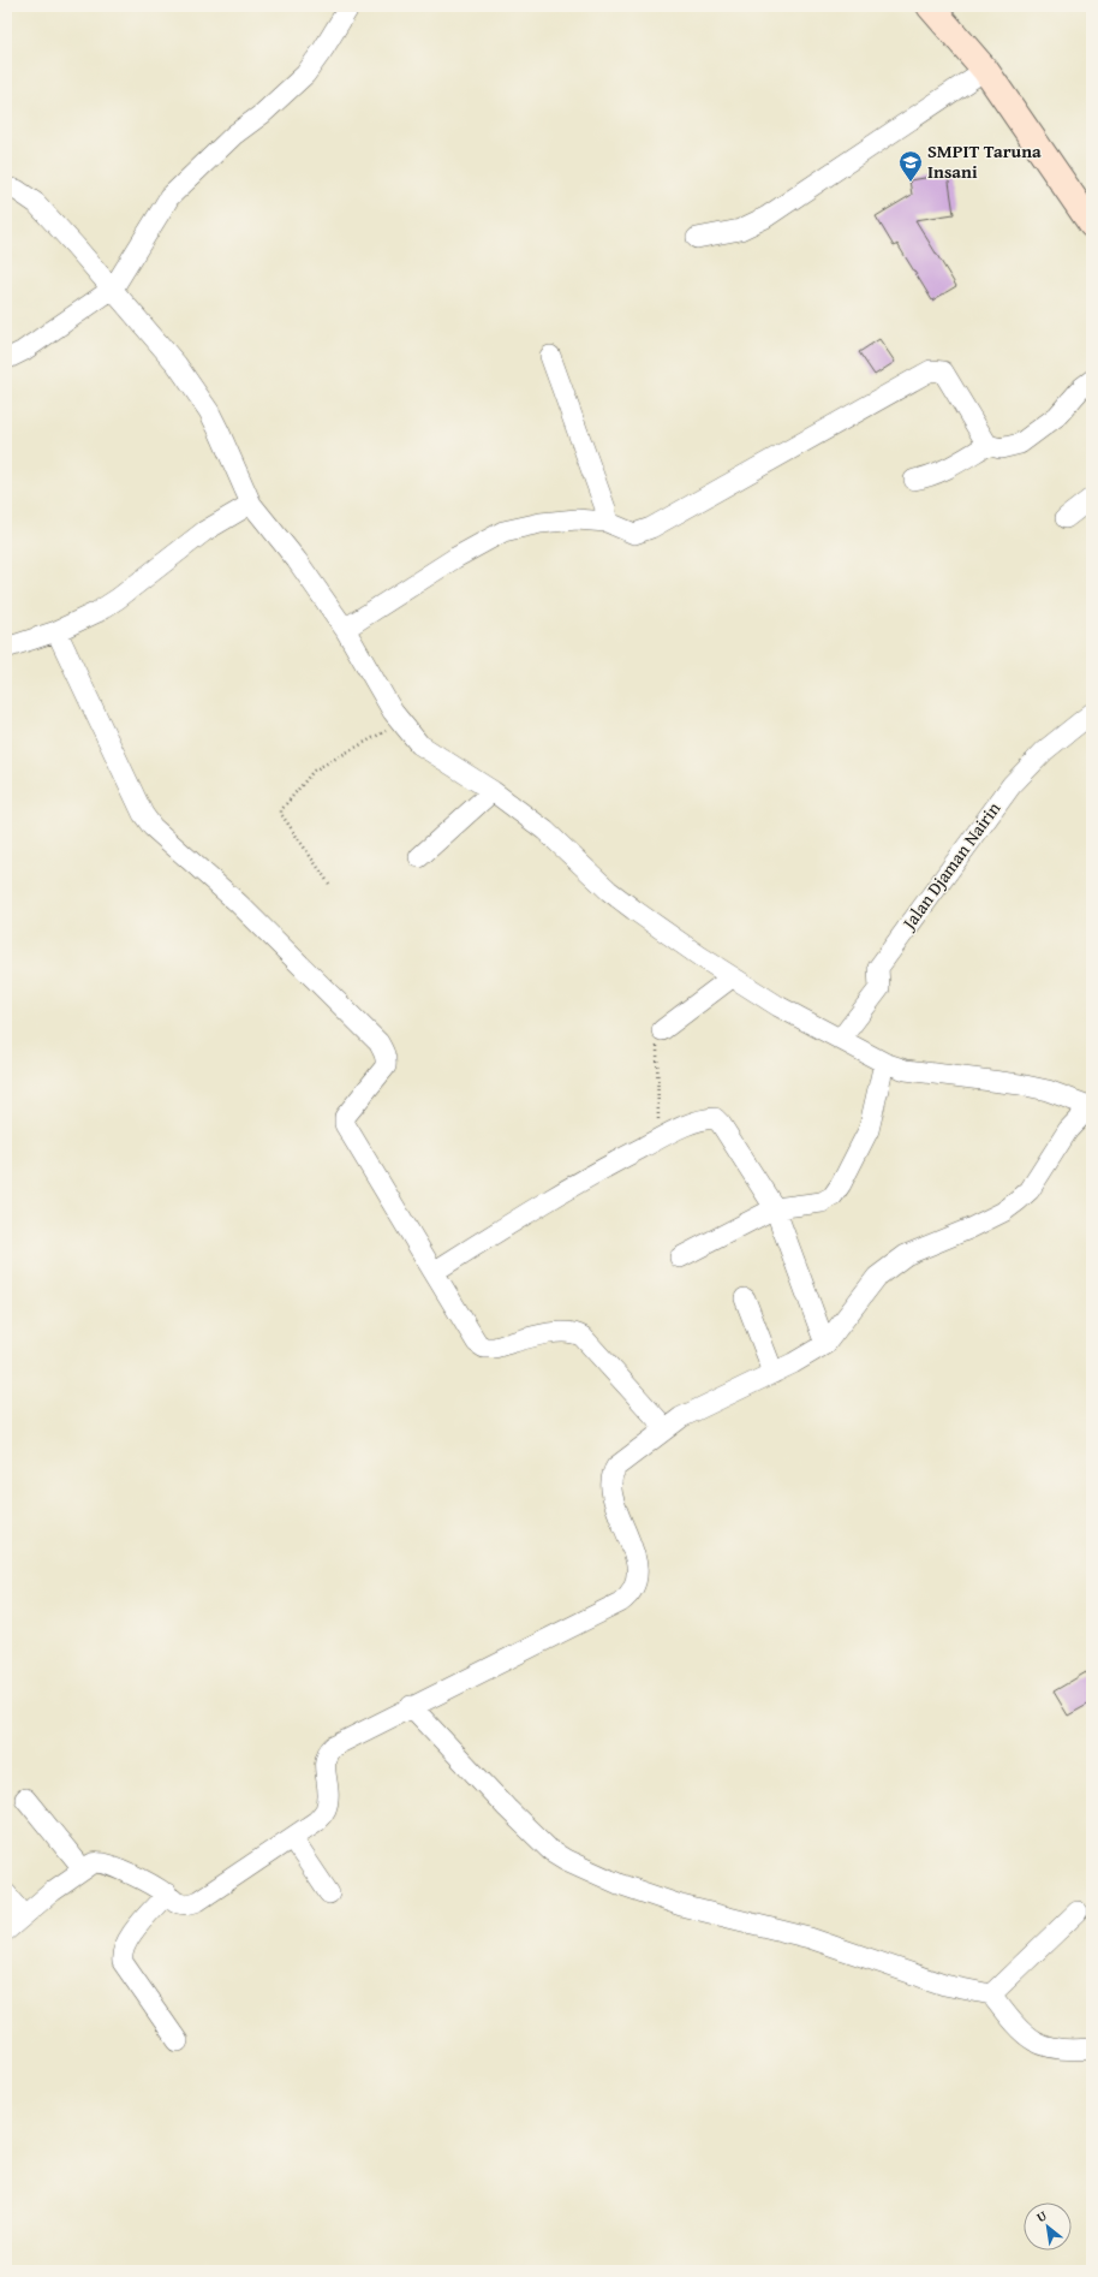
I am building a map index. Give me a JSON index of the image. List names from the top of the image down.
{
  "streets": {
    "street": ["Jalan Djaman Nairin"]
  },
  "places": {
    "school or university": ["SMPIT Taruna Insani"]
  },
  "north": "top left"
}
